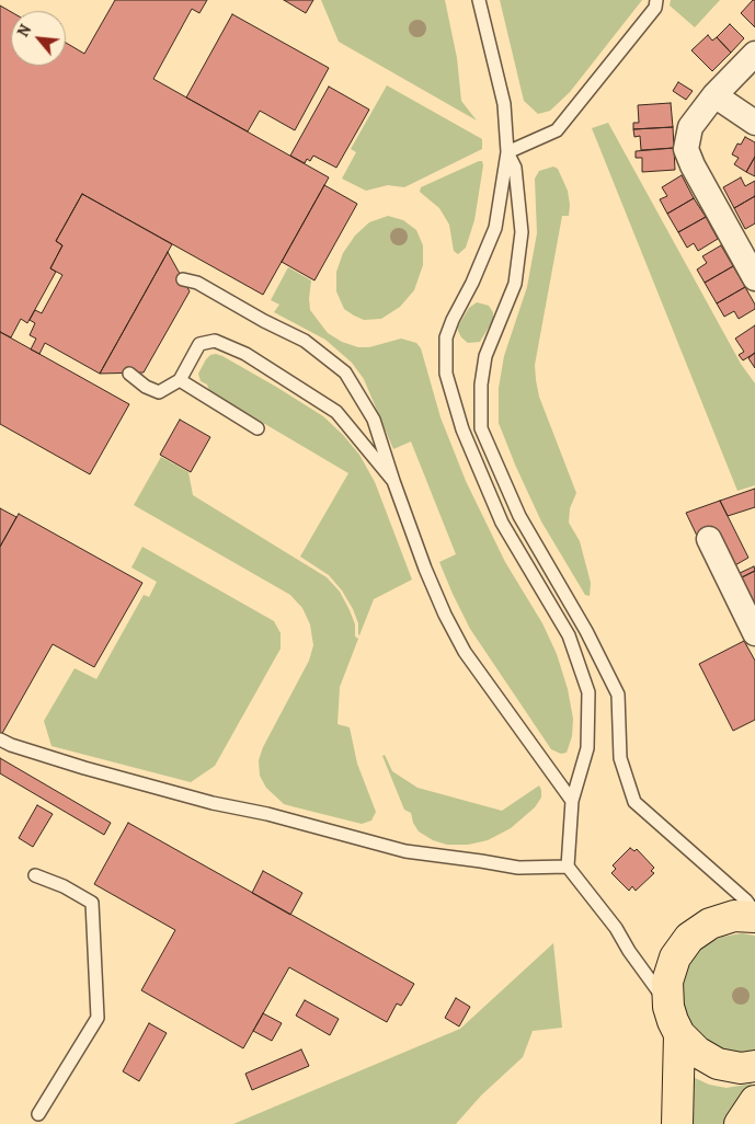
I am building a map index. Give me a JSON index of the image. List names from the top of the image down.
{
  "north": "top left"
}
